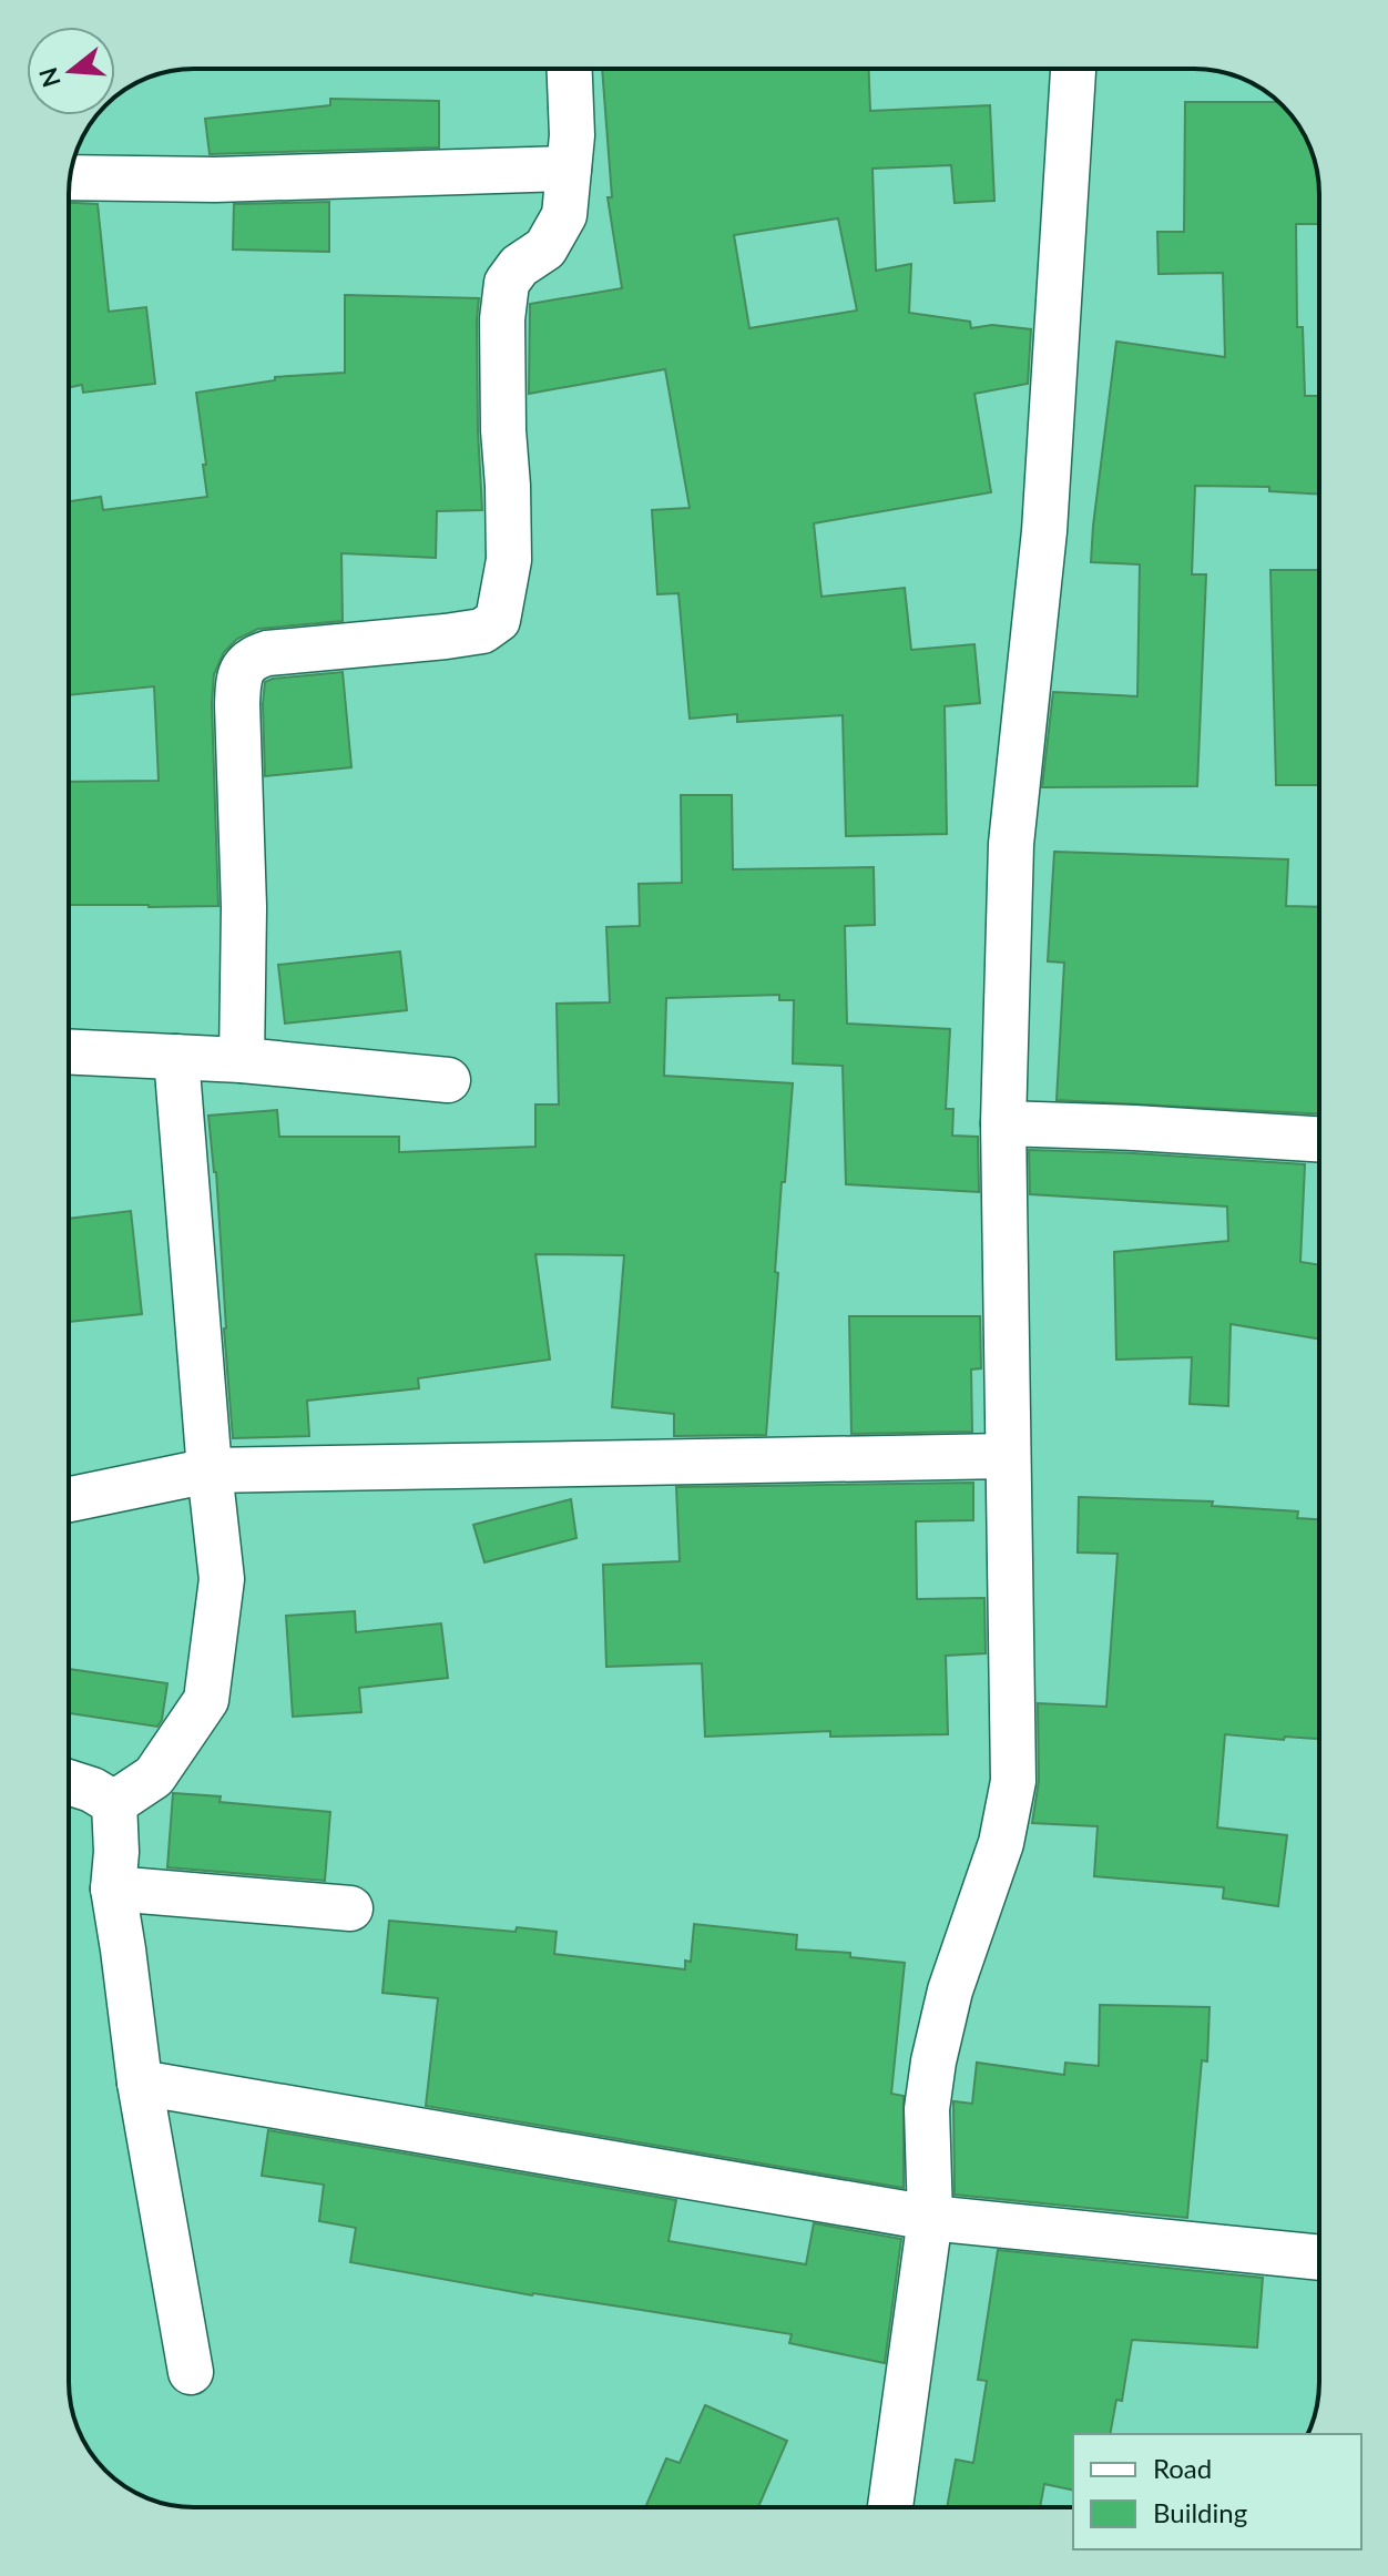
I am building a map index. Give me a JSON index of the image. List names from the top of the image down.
{
  "legend": ["Road", "Building"],
  "north": "left"
}
